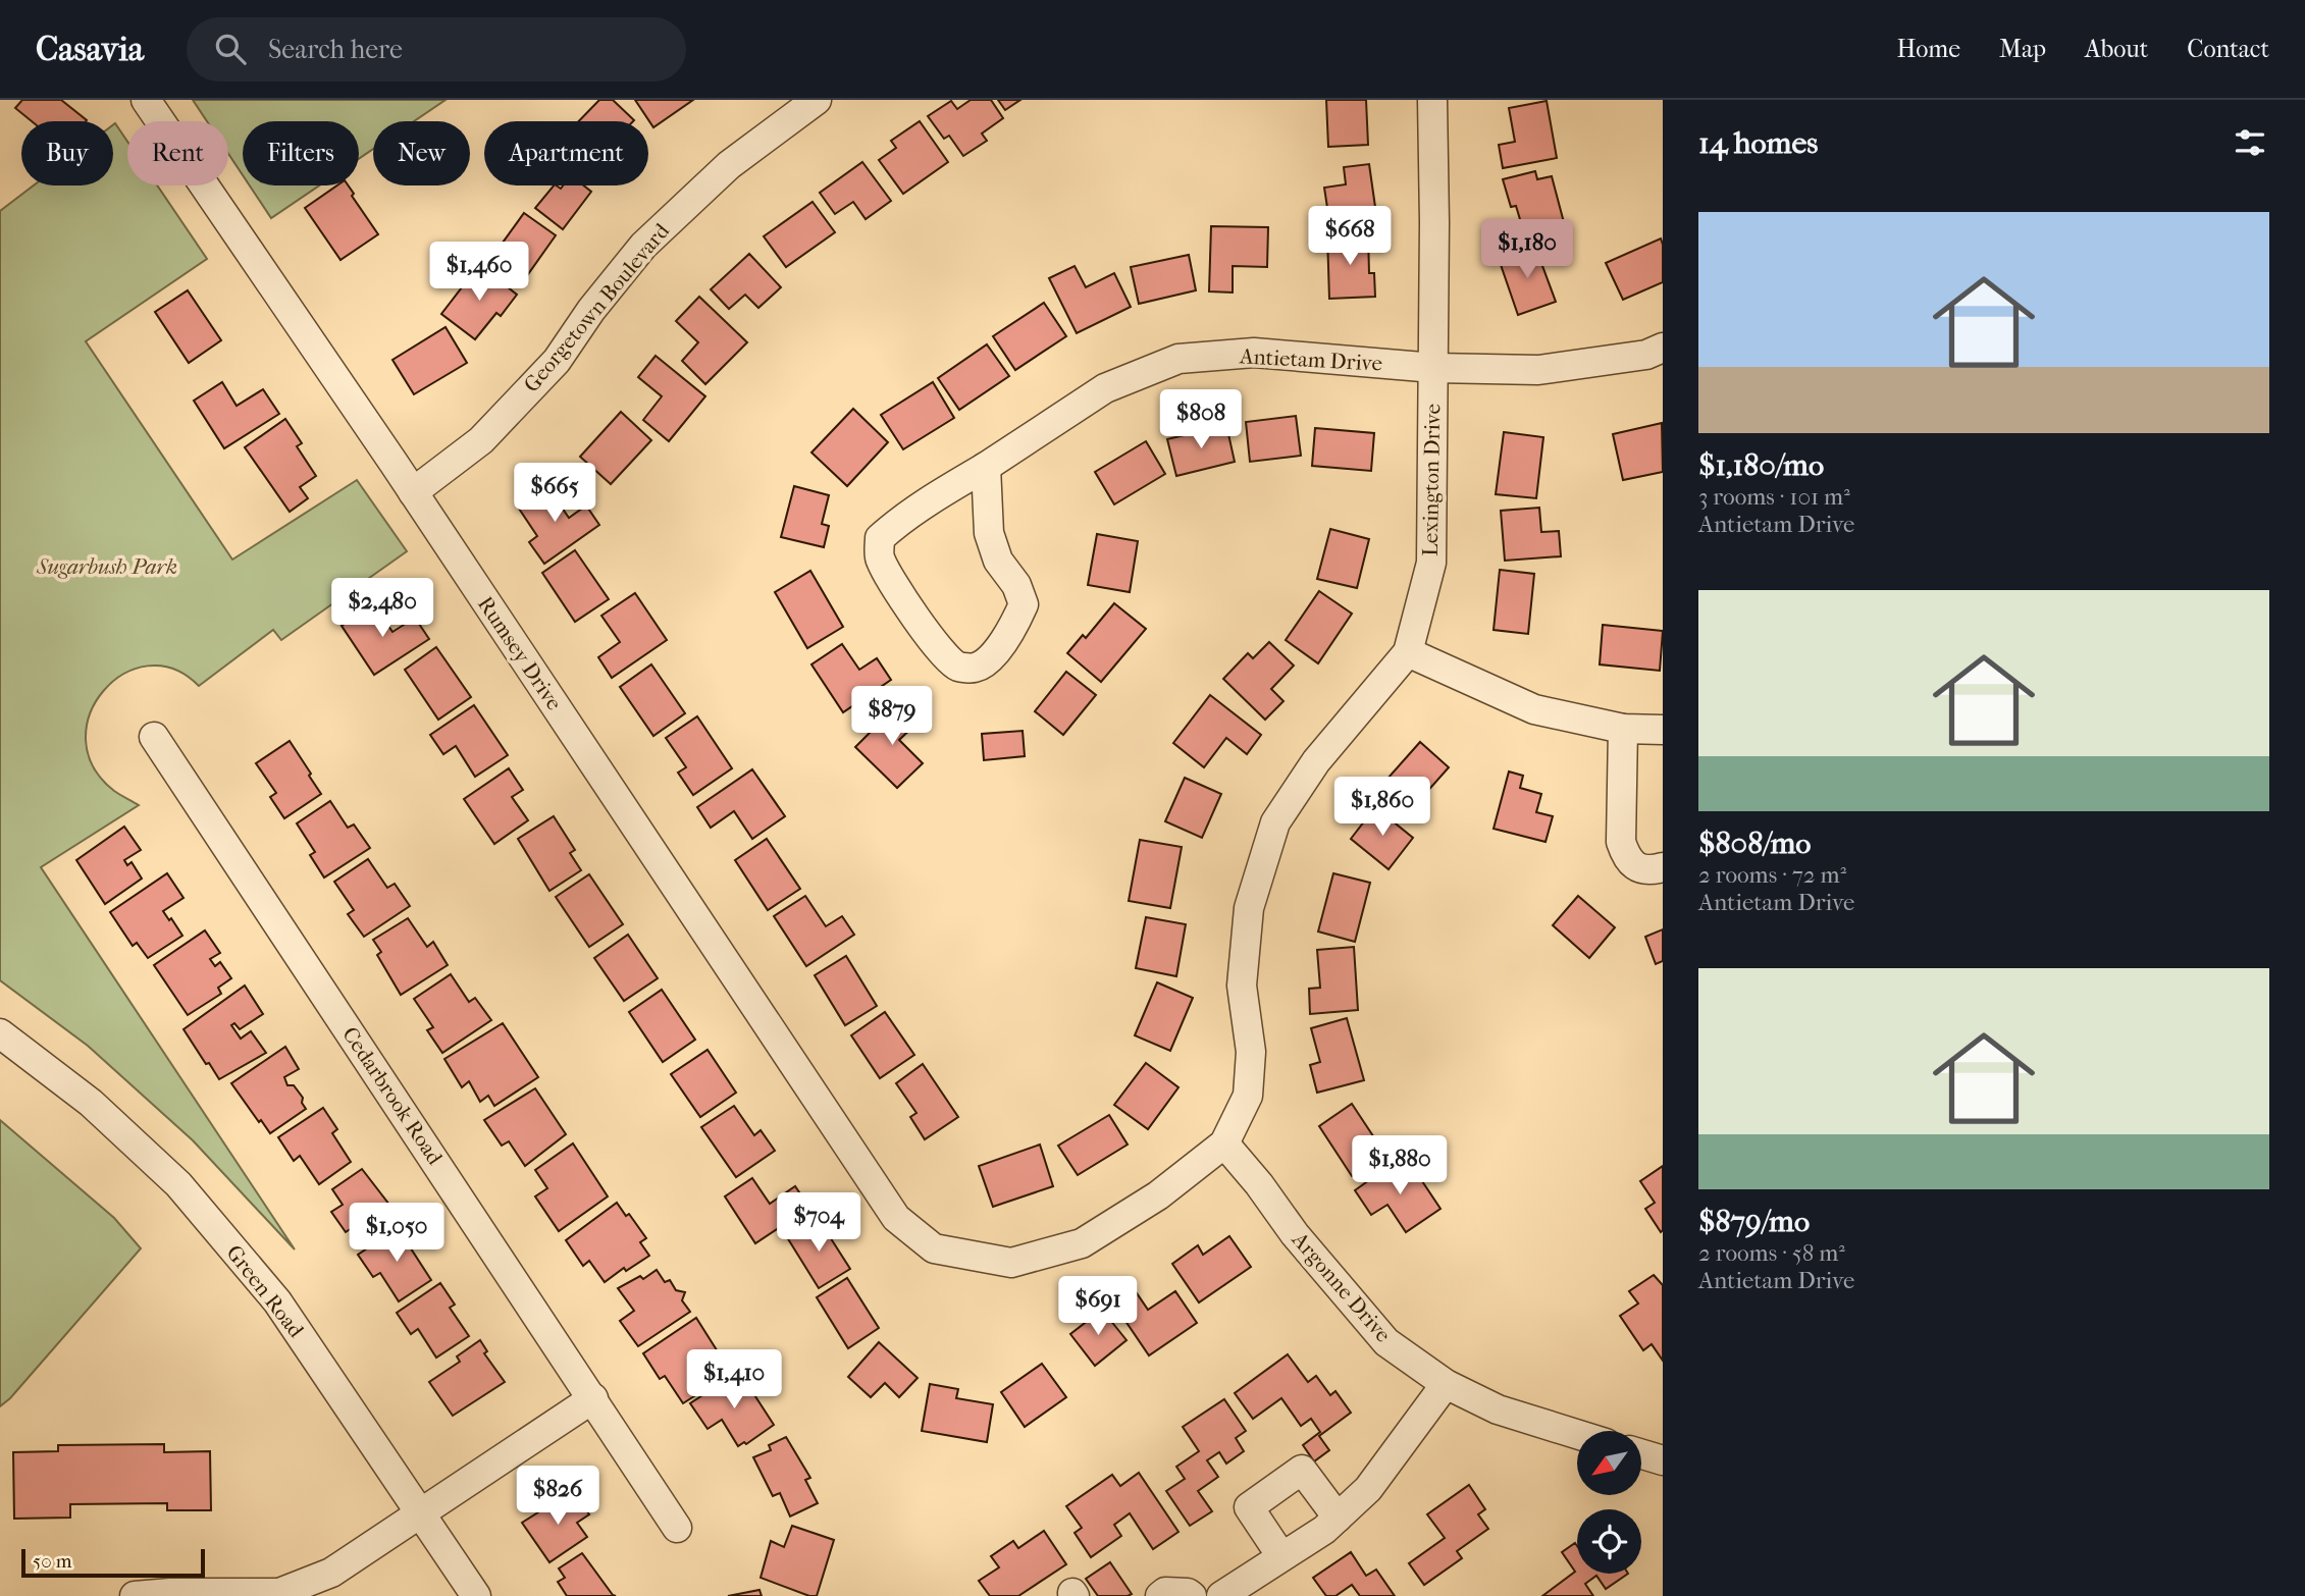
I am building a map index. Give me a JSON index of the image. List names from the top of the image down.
{
  "streets": {
    "street": [
      "Georgetown Boulevard",
      "Antietam Drive",
      "Lexington Drive",
      "Rumsey Drive",
      "Cedarbrook Road",
      "Argonne Drive",
      "Green Road"
    ]
  },
  "crossings": [
    ["Georgetown Boulevard", "Rumsey Drive"],
    ["Antietam Drive", "Lexington Drive"],
    ["Lexington Drive", "Rumsey Drive"],
    ["Lexington Drive", "Argonne Drive"]
  ],
  "parks": ["Sugarbush Park"],
  "scale_bar": "50 m",
  "north": "bottom left",
  "page": {
    "header": "Casavia",
    "search": "Search here",
    "nav": [
      "Home",
      "Map",
      "About",
      "Contact"
    ],
    "heading": "14 homes",
    "chip": [
      "Buy",
      "Rent",
      "Filters",
      "New",
      "Apartment"
    ],
    "list": [
      {
        "name": "$1,180/mo",
        "note": "3 rooms · 101 m² · Antietam Drive"
      },
      {
        "name": "$808/mo",
        "note": "2 rooms · 72 m² · Antietam Drive"
      },
      {
        "name": "$879/mo",
        "note": "2 rooms · 58 m² · Antietam Drive"
      }
    ],
    "price": [
      "$668",
      "$1,180",
      "$1,460",
      "$808",
      "$665",
      "$2,480",
      "$879",
      "$1,860",
      "$1,880",
      "$704",
      "$1,050",
      "$691",
      "$1,410",
      "$826"
    ],
    "scale": "50 m"
  }
}
